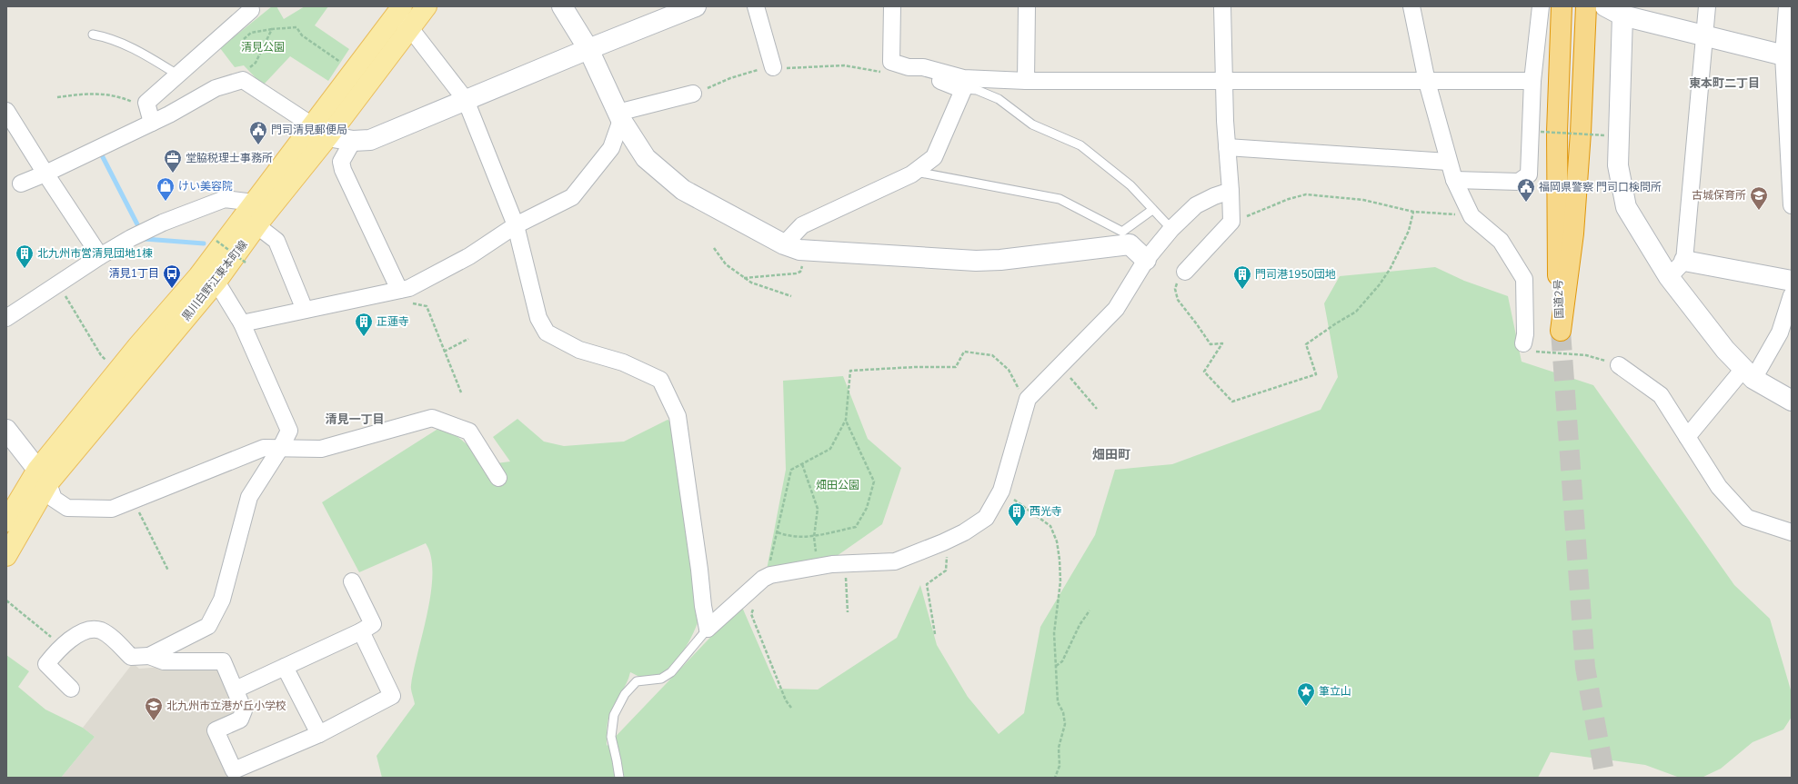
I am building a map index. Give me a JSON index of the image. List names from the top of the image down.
{
  "streets": {
    "highway": ["国道2号"],
    "main road": ["黒川白野江東本町線"]
  },
  "districts": ["東本町二丁目", "清見一丁目", "畑田町"],
  "parks": ["清見公園", "畑田公園"],
  "places": {
    "public building": ["門司清見郵便局", "福岡県警察 門司口検問所"],
    "office": ["堂脇税理士事務所"],
    "shop": ["けい美容院"],
    "school or university": ["古城保育所", "北九州市立港が丘小学校"],
    "building": [
      "北九州市営清見団地1棟",
      "門司港1950団地",
      "正蓮寺",
      "西光寺"
    ],
    "bus stop": ["清見1丁目"],
    "place": ["筆立山"]
  }
}
